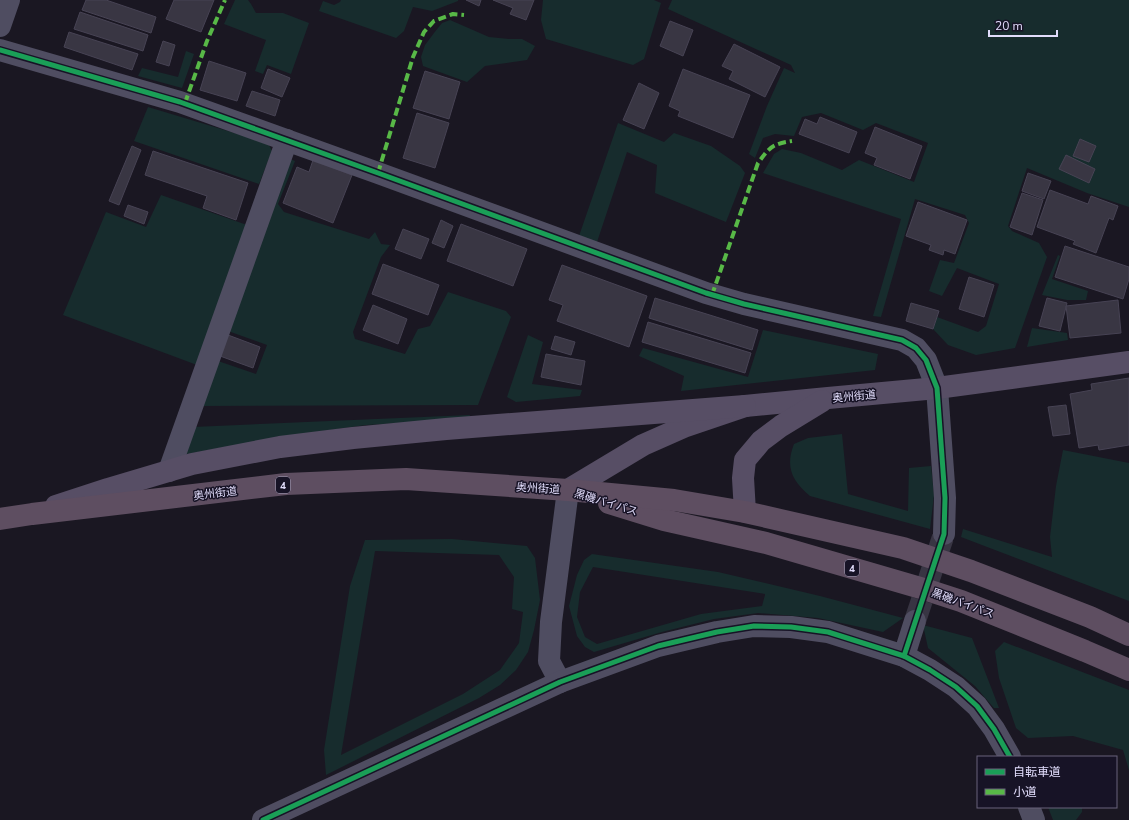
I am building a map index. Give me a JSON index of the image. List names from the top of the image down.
{
  "streets": {
    "highway": ["奥州街道", "4", "黒磯バイパス"]
  },
  "crossings": [
    ["奥州街道", "黒磯バイパス"]
  ],
  "legend": ["自転車道", "小道"],
  "scale_bar": "20 m"
}
